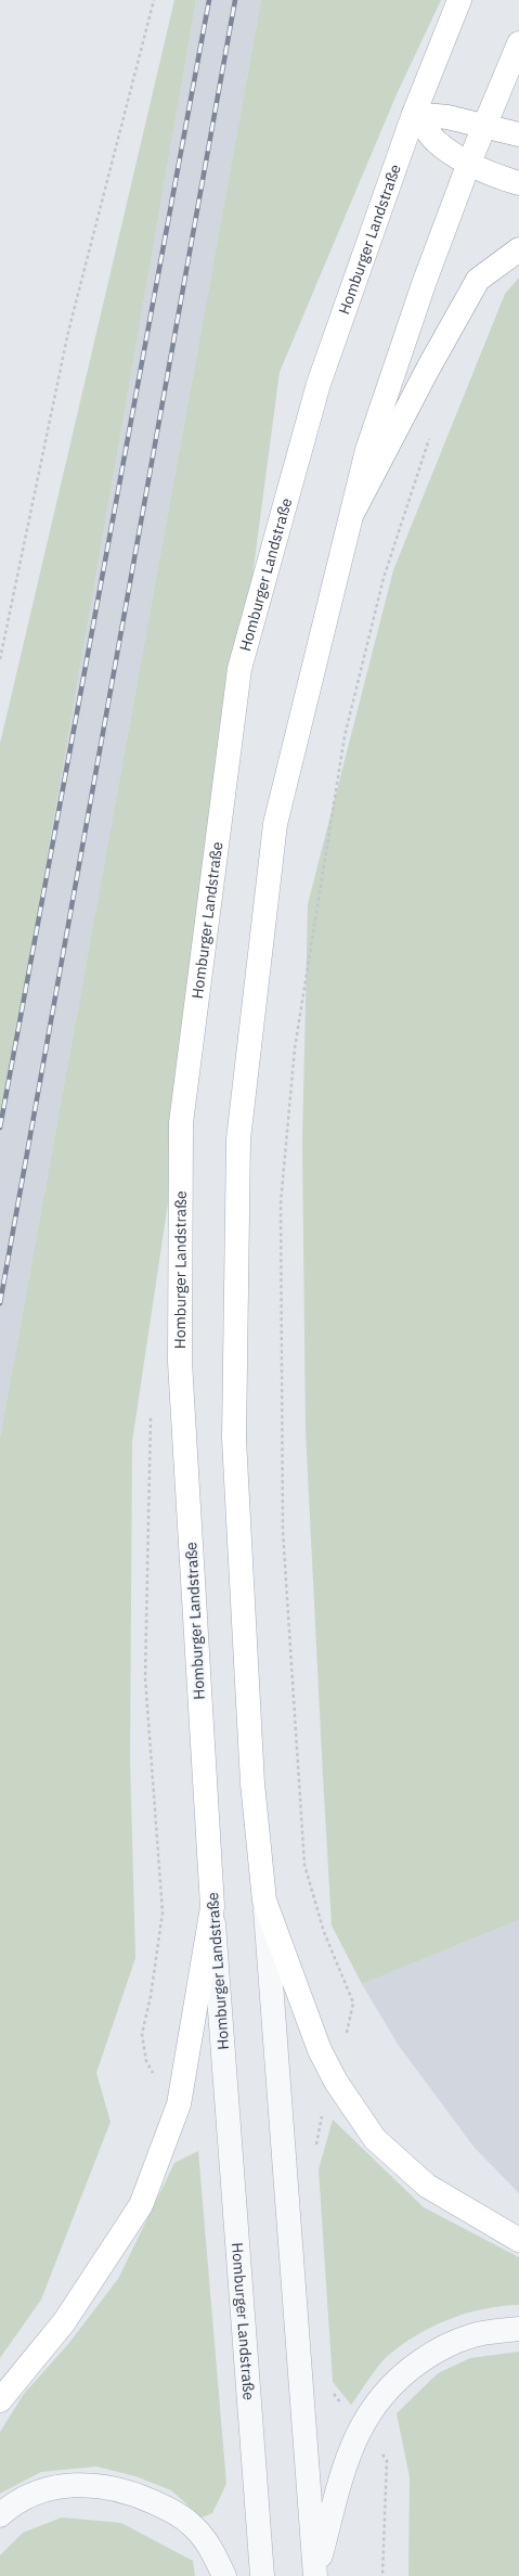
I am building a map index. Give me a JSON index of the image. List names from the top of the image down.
{
  "streets": {
    "main road": ["Homburger Landstraße"]
  }
}
